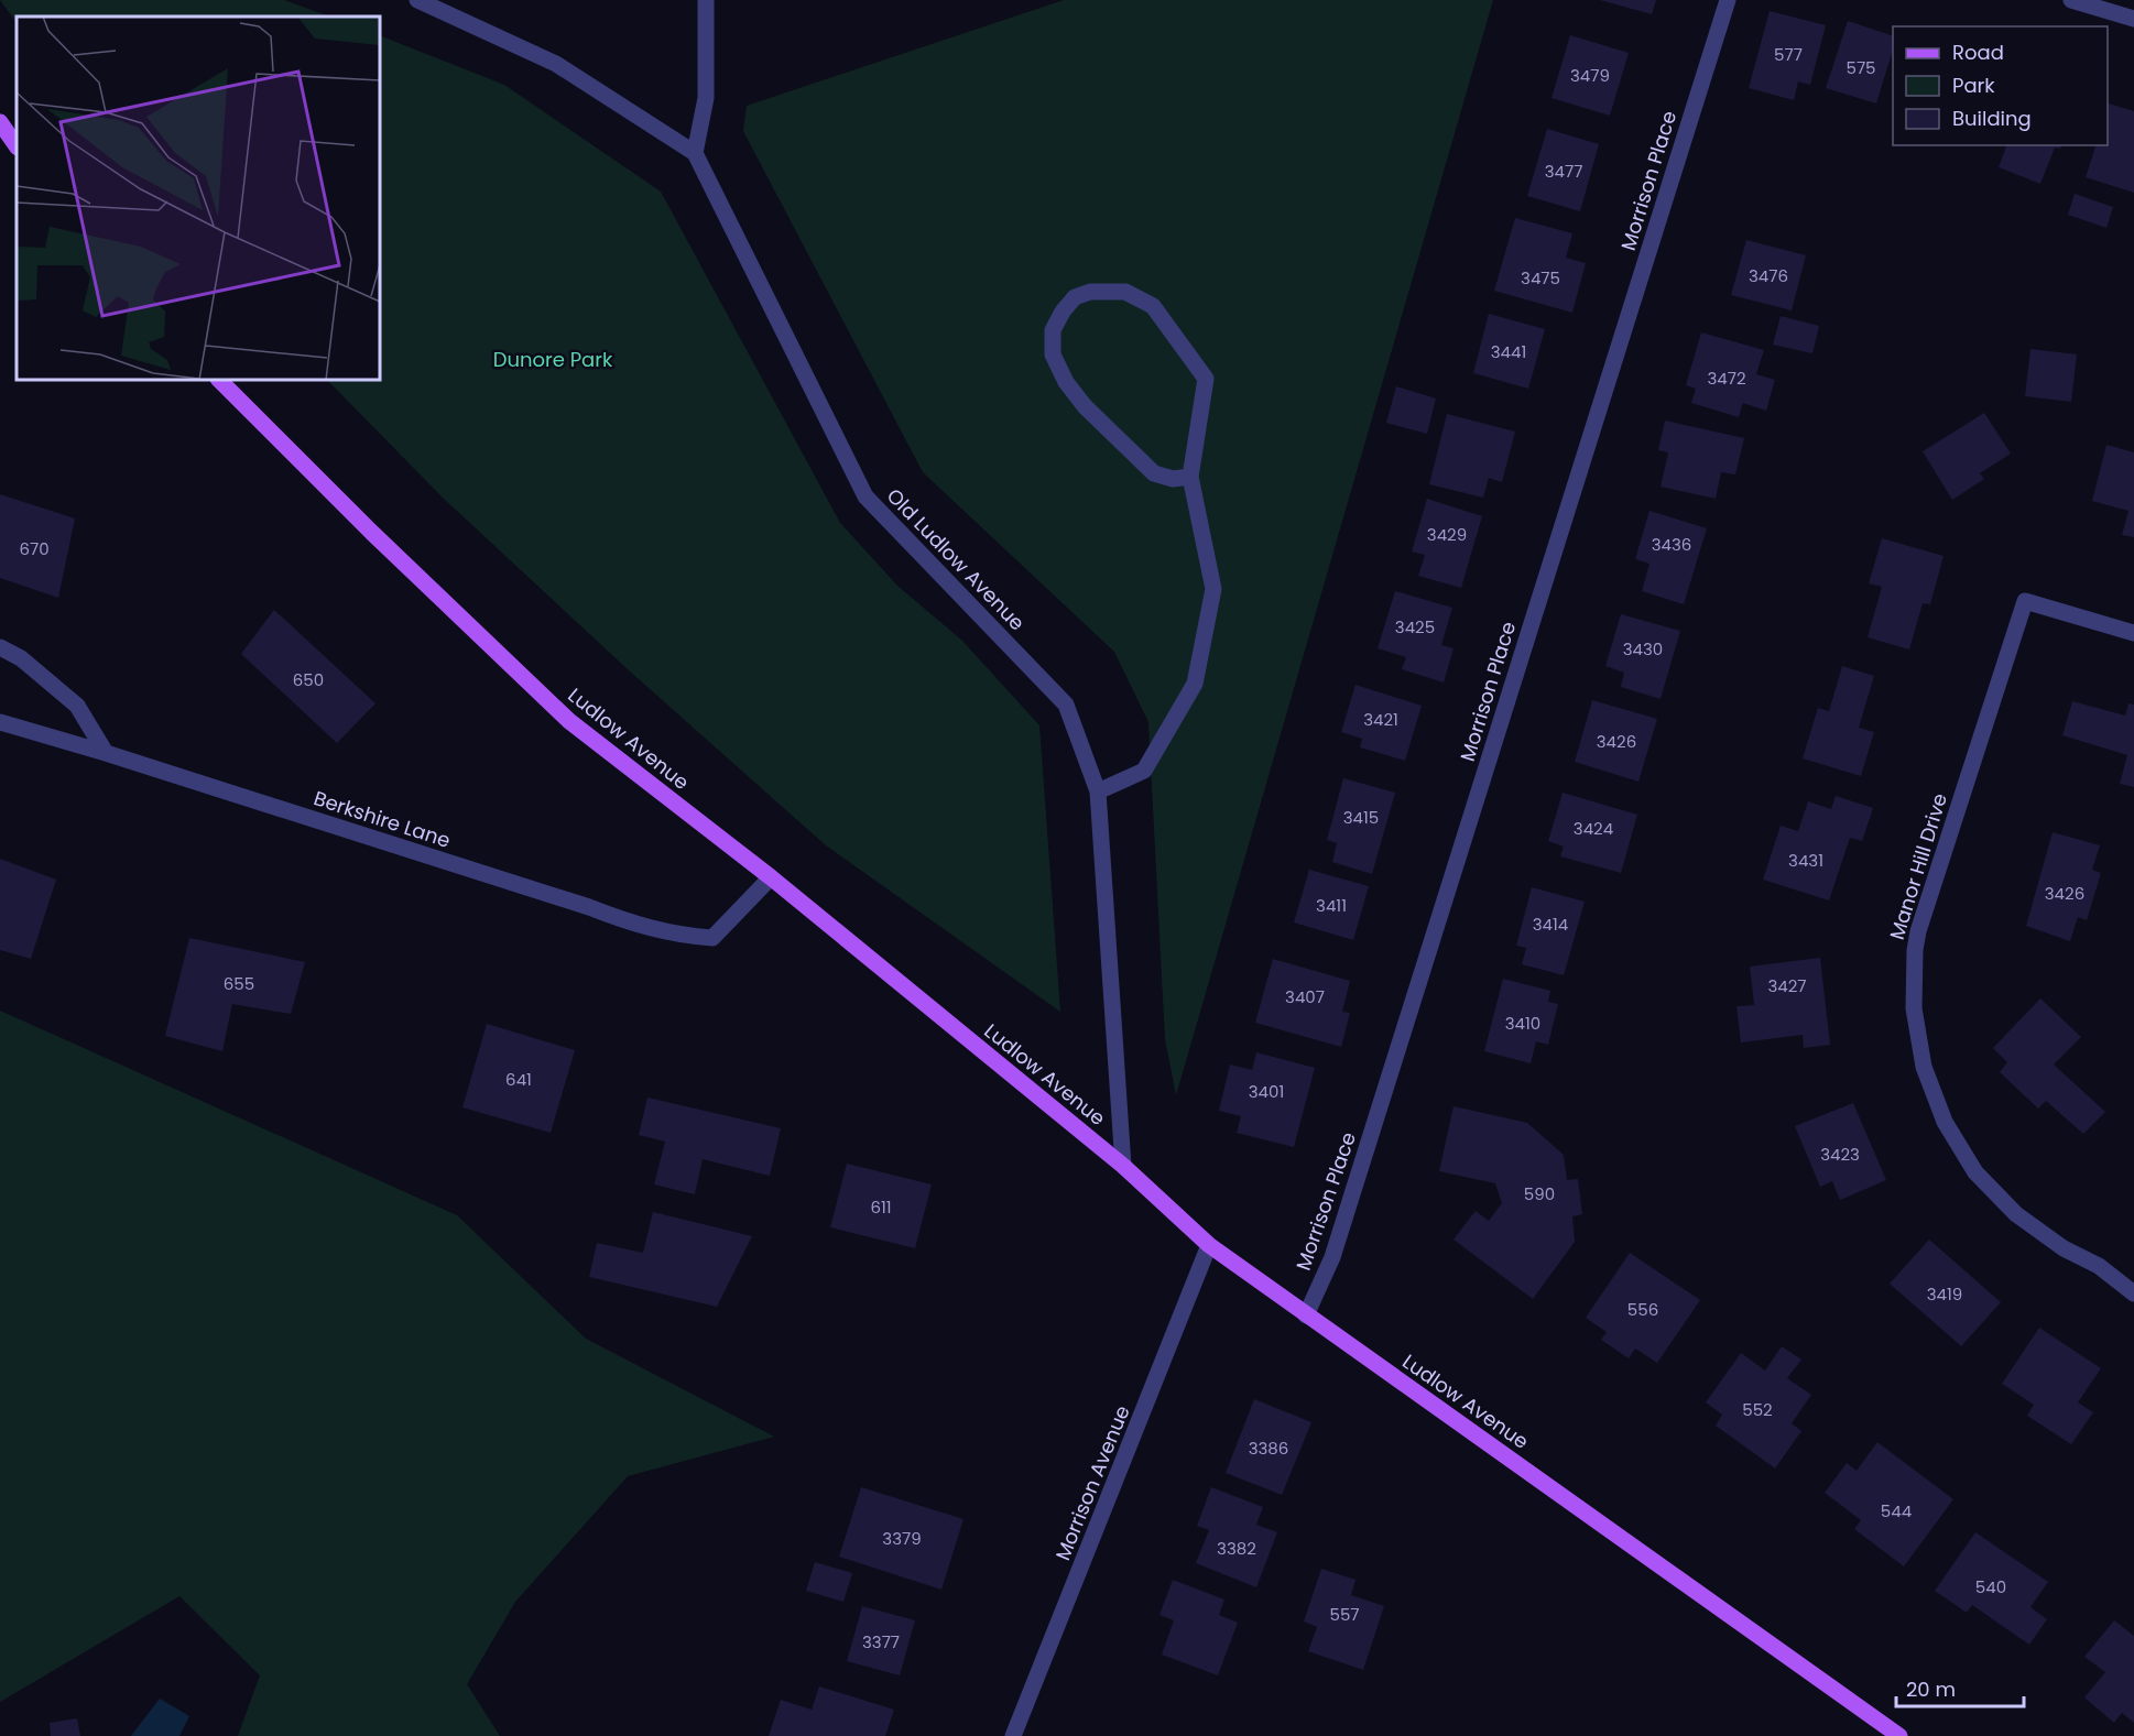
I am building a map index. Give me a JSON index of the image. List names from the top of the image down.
{
  "streets": {
    "main road": ["Ludlow Avenue"],
    "street": [
      "Morrison Place",
      "Old Ludlow Avenue",
      "Berkshire Lane",
      "Manor Hill Drive",
      "Morrison Avenue"
    ]
  },
  "crossings": [
    ["Morrison Place", "Ludlow Avenue"],
    ["Old Ludlow Avenue", "Ludlow Avenue"],
    ["Ludlow Avenue", "Berkshire Lane"],
    ["Ludlow Avenue", "Morrison Avenue"]
  ],
  "parks": ["Dunore Park"],
  "house_numbers": [
    "577",
    "575",
    "3479",
    "3477",
    "3476",
    "3475",
    "3441",
    "3472",
    "3429",
    "3436",
    "670",
    "3425",
    "3430",
    "650",
    "3421",
    "3426",
    "3415",
    "3424",
    "3431",
    "3426",
    "3411",
    "3414",
    "655",
    "3427",
    "3407",
    "3410",
    "641",
    "3401",
    "3423",
    "590",
    "611",
    "3419",
    "556",
    "552",
    "3386",
    "544",
    "3379",
    "3382",
    "540",
    "557",
    "3377"
  ],
  "legend": ["Road", "Park", "Building"],
  "scale_bar": "20 m"
}
